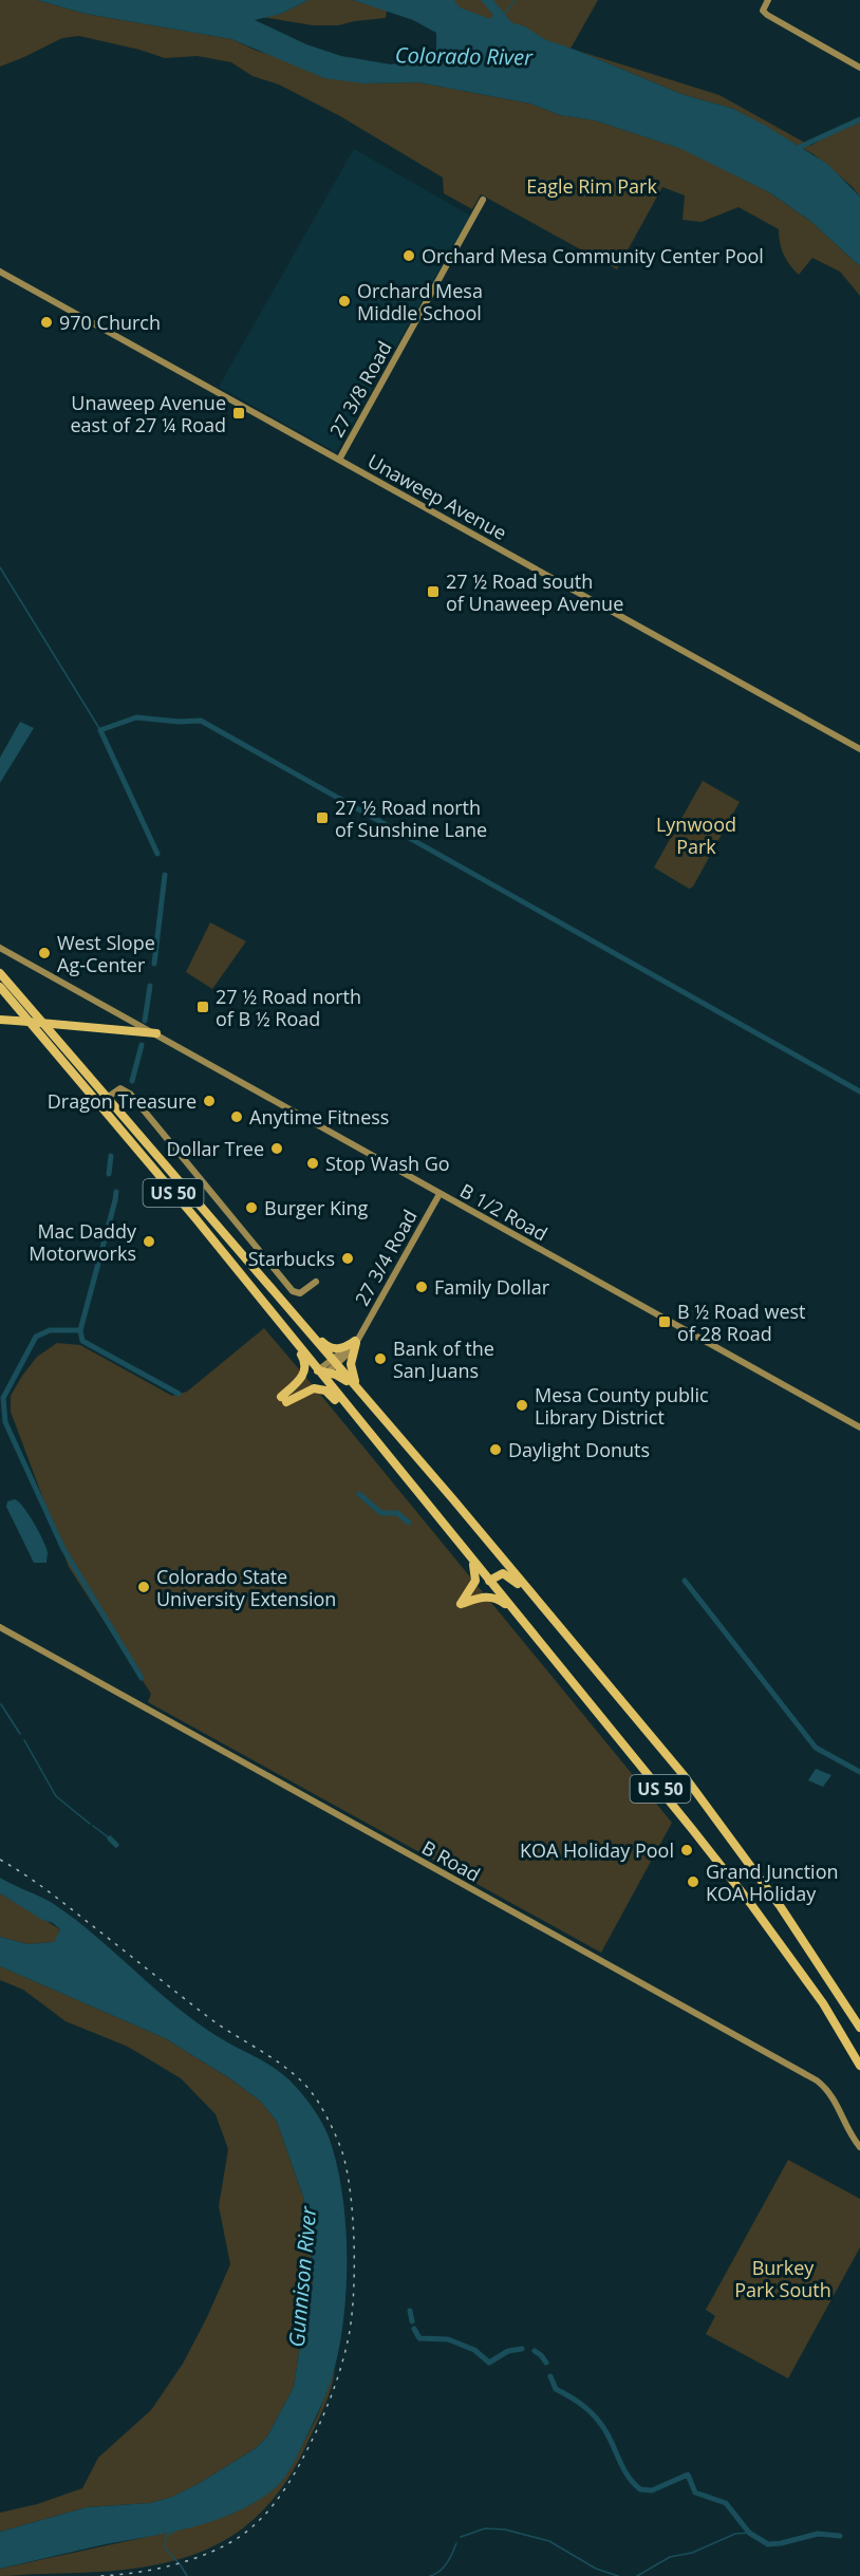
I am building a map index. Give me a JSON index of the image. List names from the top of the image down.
{
  "streets": {
    "highway": ["US 50"],
    "main road": [
      "27 3/8 Road",
      "Unaweep Avenue",
      "B 1/2 Road",
      "27 3/4 Road",
      "B Road"
    ]
  },
  "crossings": [
    ["27 3/8 Road", "Unaweep Avenue"],
    ["US 50", "27 3/4 Road"],
    ["B 1/2 Road", "27 3/4 Road"]
  ],
  "water": ["Colorado River", "Gunnison River"],
  "parks": ["Eagle Rim Park", "Lynwood Park", "Burkey Park South"],
  "places": {
    "other": [
      "Orchard Mesa Community Center Pool",
      "Orchard Mesa Middle School",
      "970 Church",
      "West Slope Ag-Center",
      "Dragon Treasure",
      "Anytime Fitness",
      "Dollar Tree",
      "Stop Wash Go",
      "Burger King",
      "Mac Daddy Motorworks",
      "Starbucks",
      "Family Dollar",
      "Bank of the San Juans",
      "Mesa County public Library District",
      "Daylight Donuts",
      "Colorado State University Extension",
      "KOA Holiday Pool",
      "Grand Junction KOA Holiday"
    ],
    "transit": [
      "Unaweep Avenue east of 27 ¼ Road",
      "27 ½ Road south of Unaweep Avenue",
      "27 ½ Road north of Sunshine Lane",
      "27 ½ Road north of B ½ Road",
      "B ½ Road west of 28 Road"
    ]
  }
}
